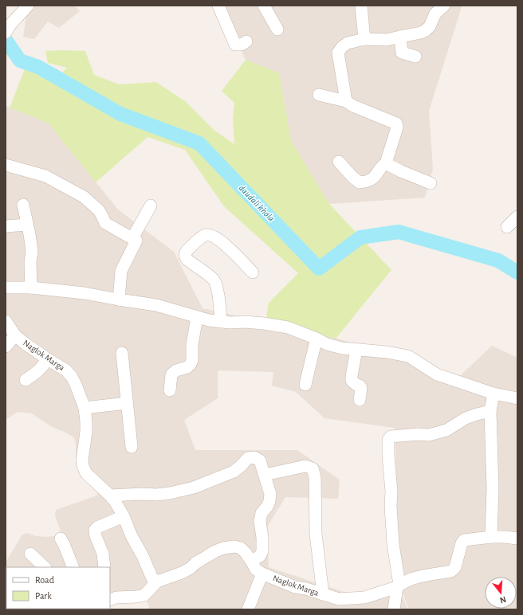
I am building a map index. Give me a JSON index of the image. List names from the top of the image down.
{
  "streets": {
    "street": ["Naglok Marga"]
  },
  "water": ["daudali khola"],
  "legend": ["Road", "Park"],
  "north": "bottom"
}
